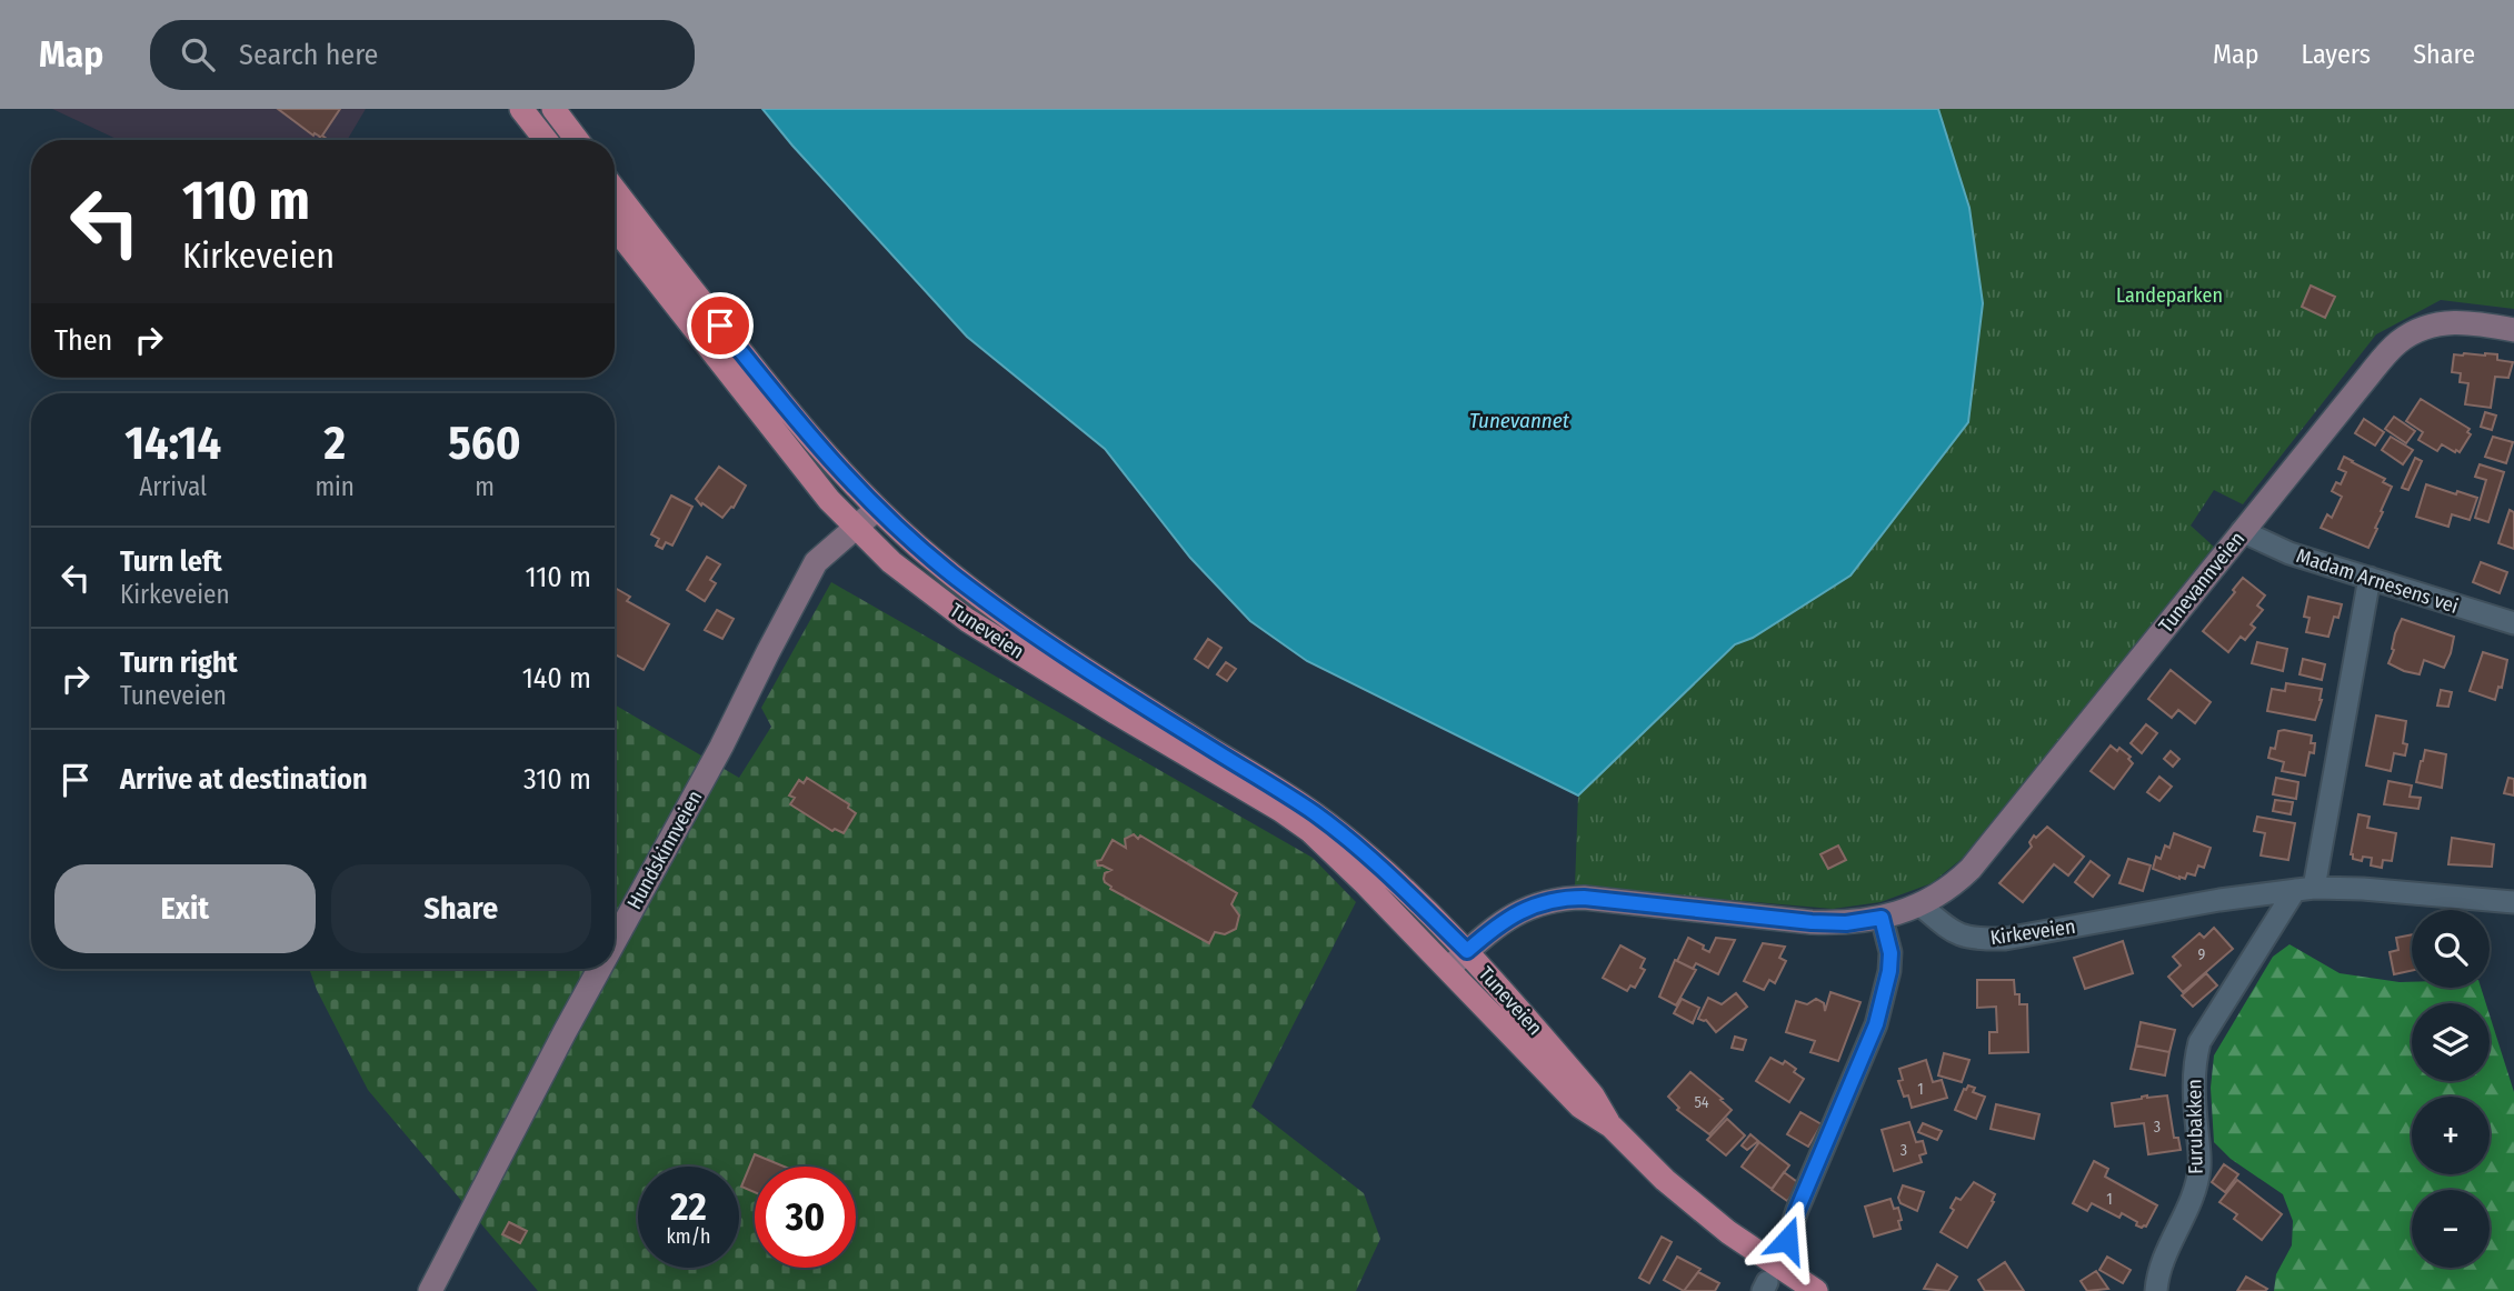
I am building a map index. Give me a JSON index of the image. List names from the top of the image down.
{
  "streets": {
    "main road": ["Tuneveien"],
    "street": [
      "Madam Arnesens vei",
      "Tunevannveien",
      "Hundskinnveien",
      "Kirkeveien",
      "Furubakken"
    ]
  },
  "crossings": [
    ["Madam Arnesens vei", "Tunevannveien"],
    ["Madam Arnesens vei", "Furubakken"],
    ["Tunevannveien", "Kirkeveien"],
    ["Tuneveien", "Hundskinnveien"],
    ["Kirkeveien", "Furubakken"]
  ],
  "water": ["Tunevannet"],
  "parks": ["Landeparken"],
  "house_numbers": [
    "9",
    "1",
    "54",
    "3",
    "3",
    "1"
  ],
  "page": {
    "header": "Map",
    "search": "Search here",
    "nav": ["Map", "Layers", "Share"],
    "turn": ["110 m", "Kirkeveien"],
    "then": "Then",
    "eta": [
      "14:14",
      "Arrival",
      "2",
      "min",
      "560",
      "m"
    ],
    "list": [
      {
        "name": "Turn left",
        "note": "Kirkeveien",
        "value": "110 m"
      },
      {
        "name": "Turn right",
        "note": "Tuneveien",
        "value": "140 m"
      },
      {
        "name": "Arrive at destination",
        "value": "310 m"
      }
    ],
    "buttons": ["Exit", "Share"],
    "map_buttons": ["+", "−"],
    "speed": "22 km/h",
    "limit": "30"
  }
}
